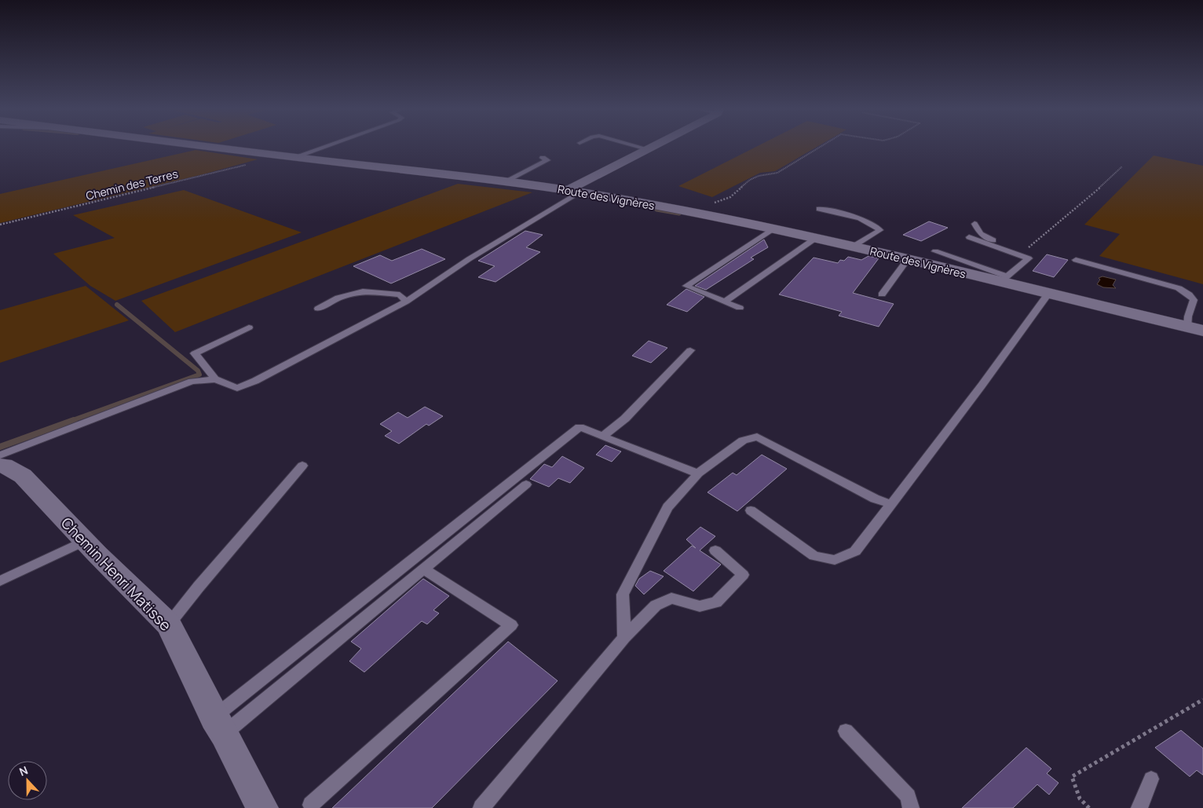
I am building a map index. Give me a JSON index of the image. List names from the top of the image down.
{
  "streets": {
    "street": ["Route des Vignères", "Chemin Henri Matisse"],
    "path": ["Chemin des Terres"]
  },
  "north": "top"
}
